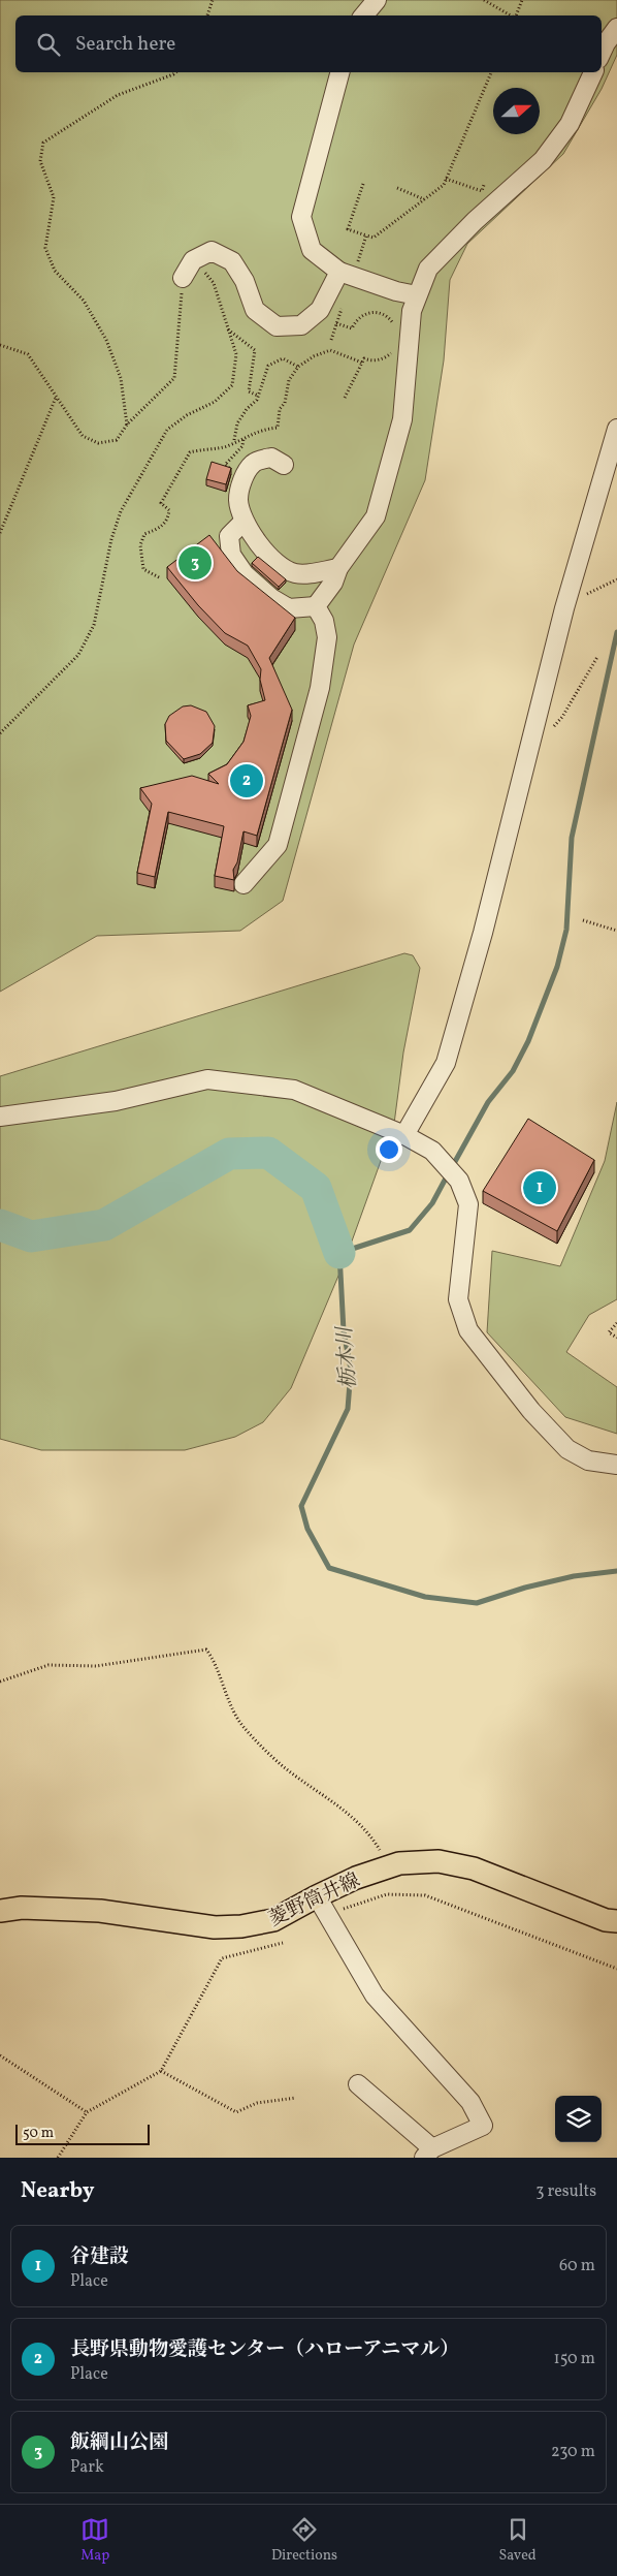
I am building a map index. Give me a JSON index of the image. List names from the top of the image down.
{
  "streets": {
    "main road": ["菱野筒井線"]
  },
  "water": ["栃木川"],
  "scale_bar": "50 m",
  "north": "right",
  "page": {
    "search": "Search here",
    "pins": ["3", "2", "1"],
    "scale": "50 m",
    "heading": ["Nearby", "3 results"],
    "list": [
      {
        "mark": "1",
        "name": "谷建設",
        "note": "Place",
        "value": "60 m"
      },
      {
        "mark": "2",
        "name": "長野県動物愛護センター（ハローアニマル）",
        "note": "Place",
        "value": "150 m"
      },
      {
        "mark": "3",
        "name": "飯綱山公園",
        "note": "Park",
        "value": "230 m"
      }
    ],
    "nav": ["Map", "Directions", "Saved"]
  }
}
